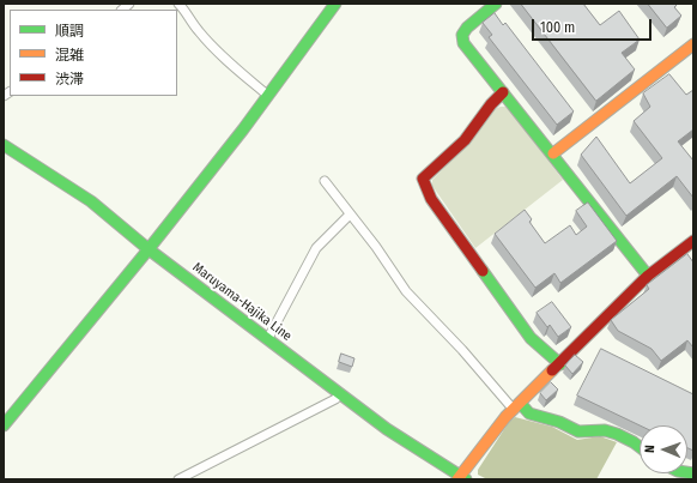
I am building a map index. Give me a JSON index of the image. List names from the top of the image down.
{
  "streets": {
    "street": ["Maruyama-Hajika Line"]
  },
  "legend": ["順調", "混雑", "渋滞"],
  "scale_bar": "100 m",
  "north": "left"
}
